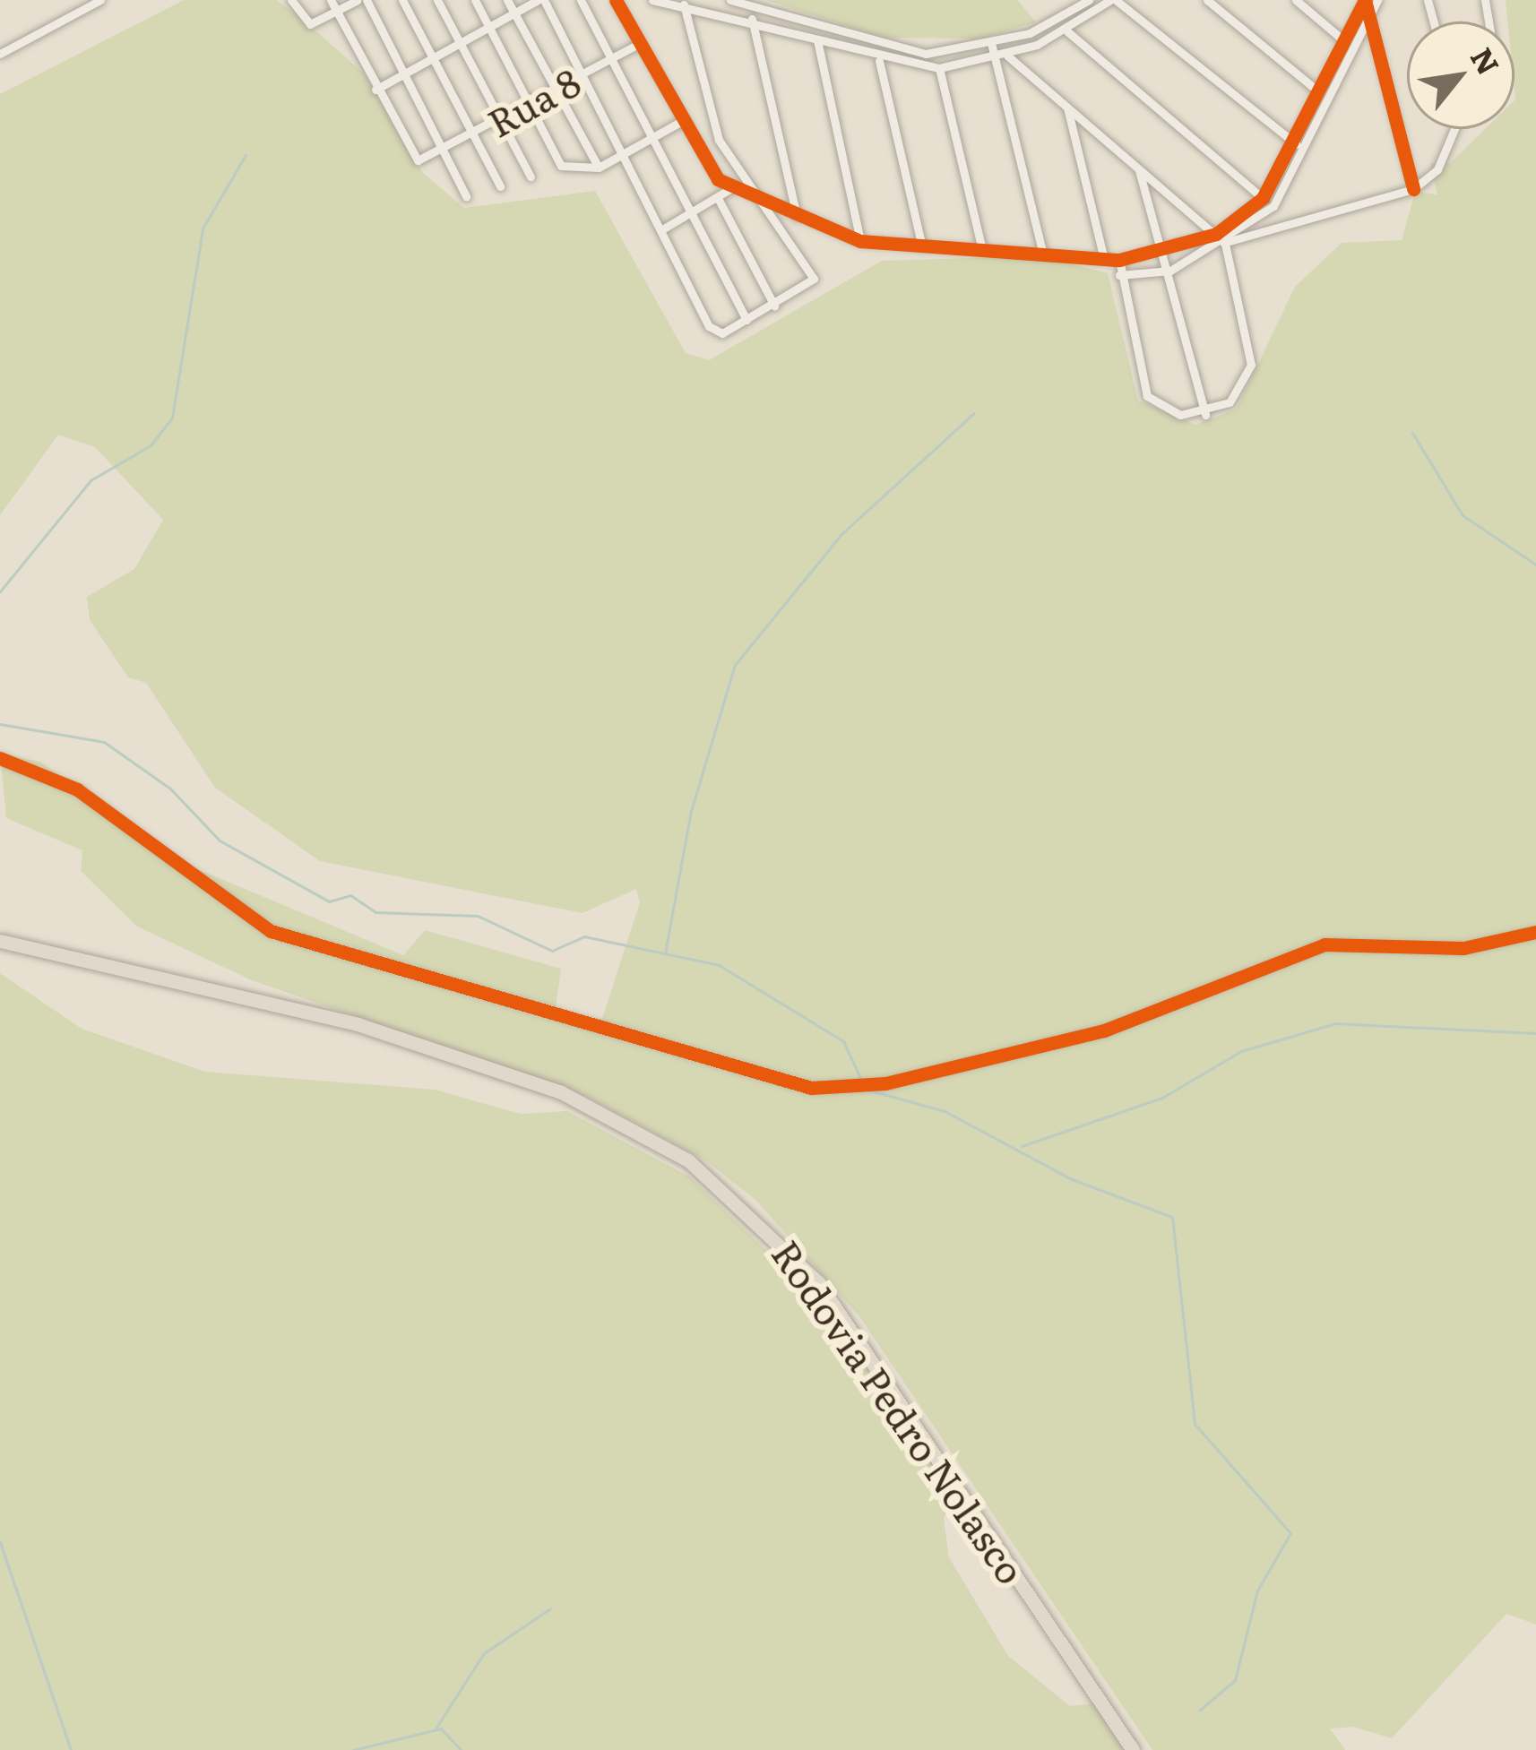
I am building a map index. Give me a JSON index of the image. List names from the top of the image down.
{
  "streets": {
    "highway": ["Rodovia Pedro Nolasco"],
    "street": ["Rua 8"]
  },
  "north": "top right"
}
